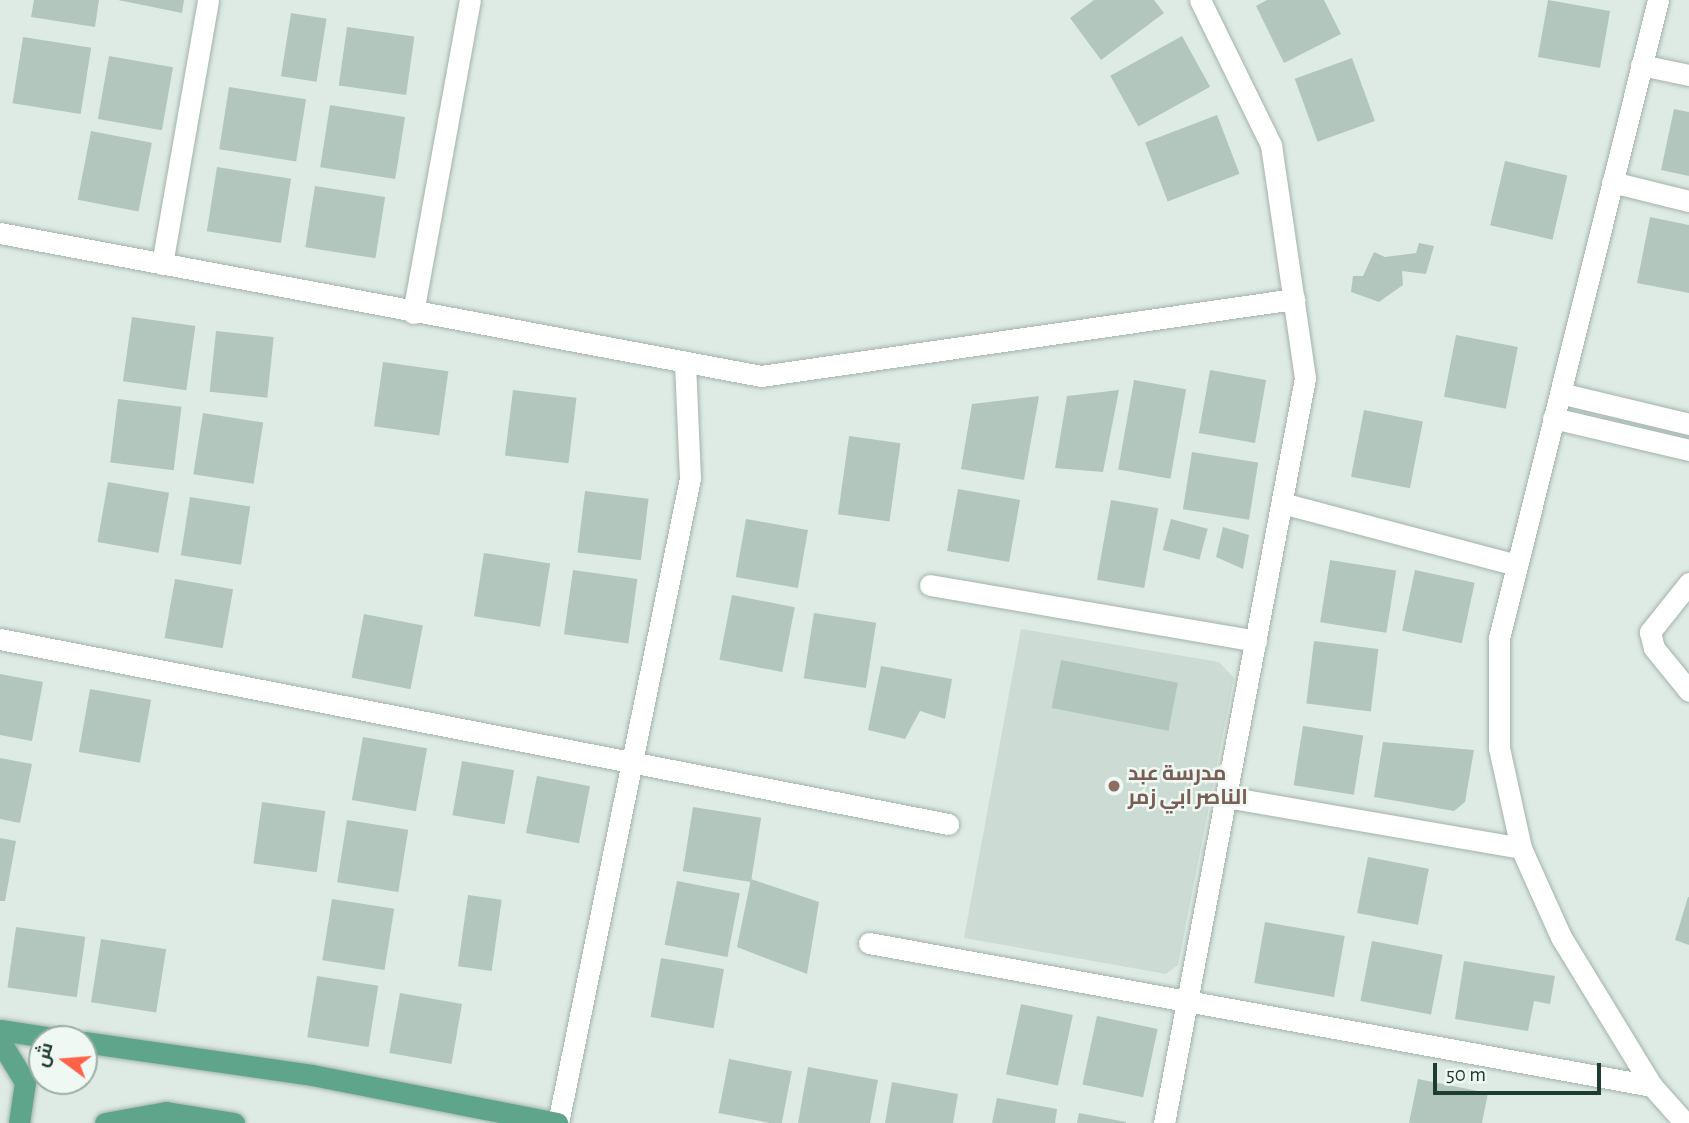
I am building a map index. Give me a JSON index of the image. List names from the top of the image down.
{
  "places": ["مدرسة عبد الناصر ابي زمر"],
  "scale_bar": "50 m",
  "north": "left"
}
